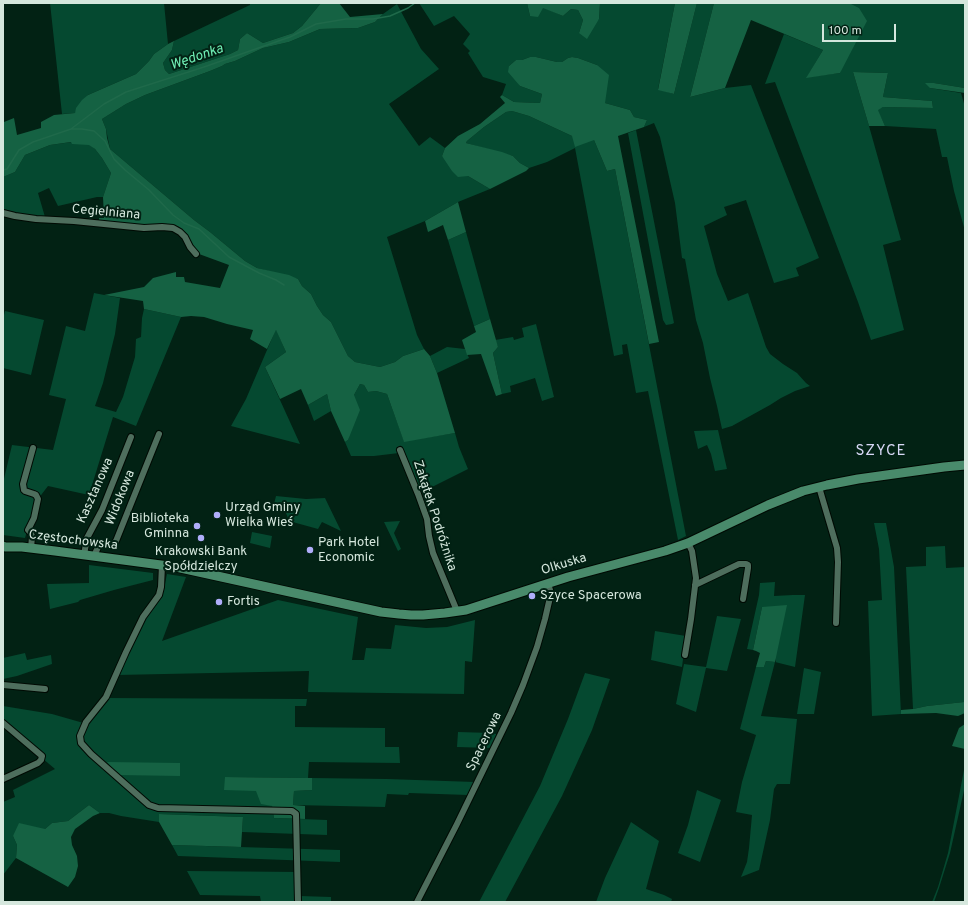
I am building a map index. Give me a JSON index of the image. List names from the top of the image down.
{
  "streets": {
    "main road": ["Częstochowska", "Olkuska"],
    "street": [
      "Cegielniana",
      "Kasztanowa",
      "Widokowa",
      "Zakątek Podróżnika",
      "Spacerowa"
    ]
  },
  "crossings": [
    ["Kasztanowa", "Widokowa"],
    ["Kasztanowa", "Częstochowska"],
    ["Widokowa", "Częstochowska"],
    ["Zakątek Podróżnika", "Olkuska"],
    ["Częstochowska", "Olkuska"],
    ["Olkuska", "Spacerowa"]
  ],
  "districts": ["SZYCE"],
  "water": ["Wędonka"],
  "places": [
    "Urząd Gminy Wielka Wieś",
    "Biblioteka Gminna",
    "Krakowski Bank Spółdzielczy",
    "Park Hotel Economic",
    "Szyce Spacerowa",
    "Fortis"
  ],
  "scale_bar": "100 m"
}
